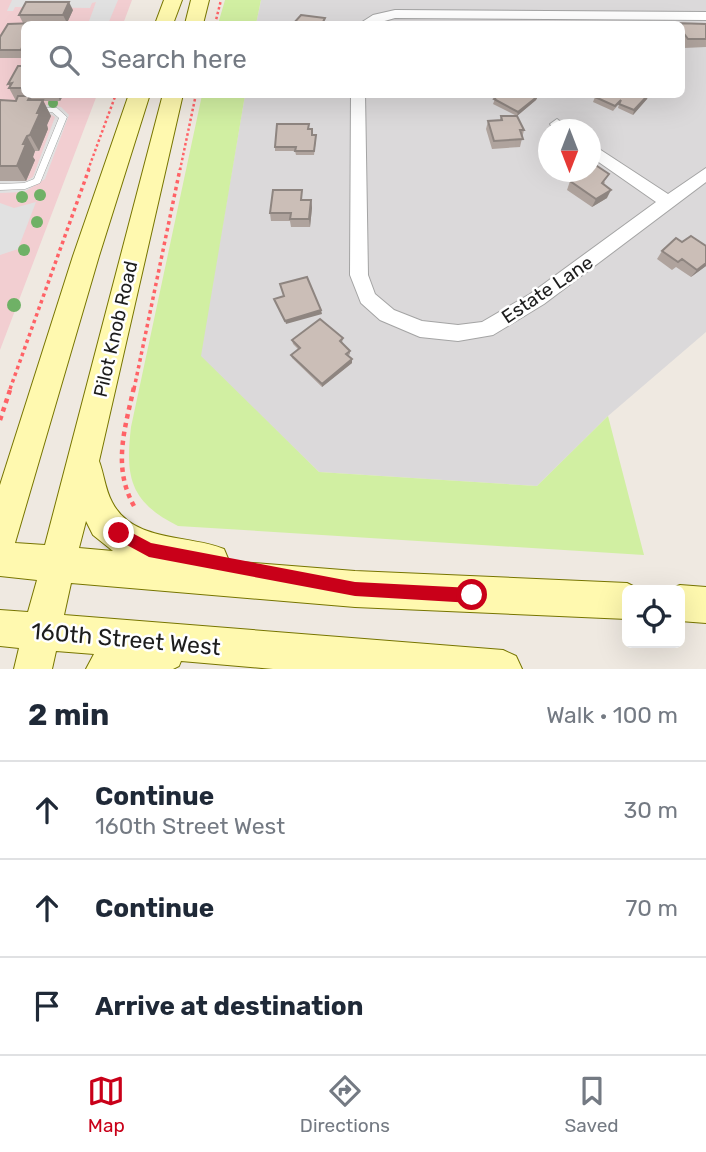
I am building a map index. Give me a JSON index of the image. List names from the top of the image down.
{
  "streets": {
    "main road": ["Pilot Knob Road", "160th Street West"],
    "street": ["Estate Lane"]
  },
  "crossings": [
    ["Pilot Knob Road", "160th Street West"]
  ],
  "north": "bottom",
  "page": {
    "search": "Search here",
    "heading": ["2 min", "Walk · 100 m"],
    "list": [
      ["Continue", "160th Street West", "30 m"],
      ["Continue", "70 m"],
      "Arrive at destination"
    ],
    "nav": ["Map", "Directions", "Saved"]
  }
}
